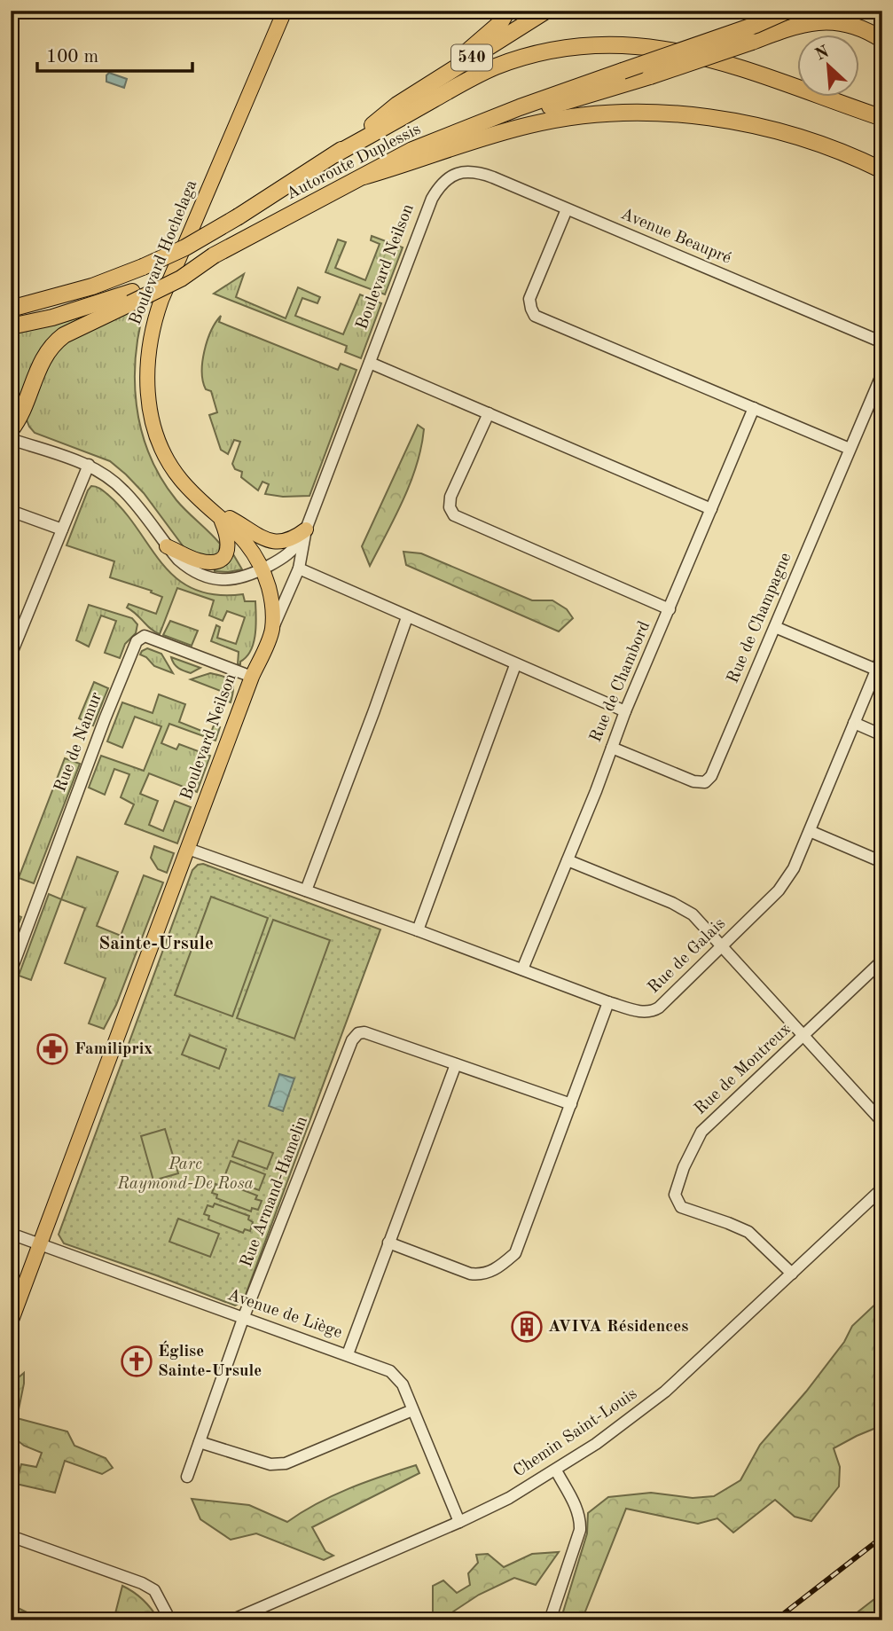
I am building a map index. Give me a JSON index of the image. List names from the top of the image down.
{
  "streets": {
    "highway": ["540", "Autoroute Duplessis"],
    "main road": ["Boulevard Hochelaga", "Boulevard Neilson"],
    "street": [
      "Avenue Beaupré",
      "Rue de Champagne",
      "Rue de Chambord",
      "Rue de Namur",
      "Rue de Galais",
      "Rue de Montreux",
      "Rue Armand-Hamelin",
      "Avenue de Liège",
      "Chemin Saint-Louis"
    ]
  },
  "crossings": [
    ["Avenue Beaupré", "Boulevard Neilson"],
    ["Boulevard Hochelaga", "Boulevard Neilson"],
    ["Boulevard Neilson", "Rue de Namur"],
    ["Boulevard Neilson", "Avenue de Liège"],
    ["Rue de Champagne", "Rue de Chambord"],
    ["Rue de Montreux", "Chemin Saint-Louis"],
    ["Rue Armand-Hamelin", "Avenue de Liège"],
    ["Avenue de Liège", "Chemin Saint-Louis"]
  ],
  "districts": ["Sainte-Ursule"],
  "parks": ["Parc Raymond-De Rosa"],
  "places": {
    "pharmacy": ["Familiprix"],
    "building": ["AVIVA Résidences"],
    "church": ["Église Sainte-Ursule"]
  },
  "scale_bar": "100 m",
  "north": "top left"
}
